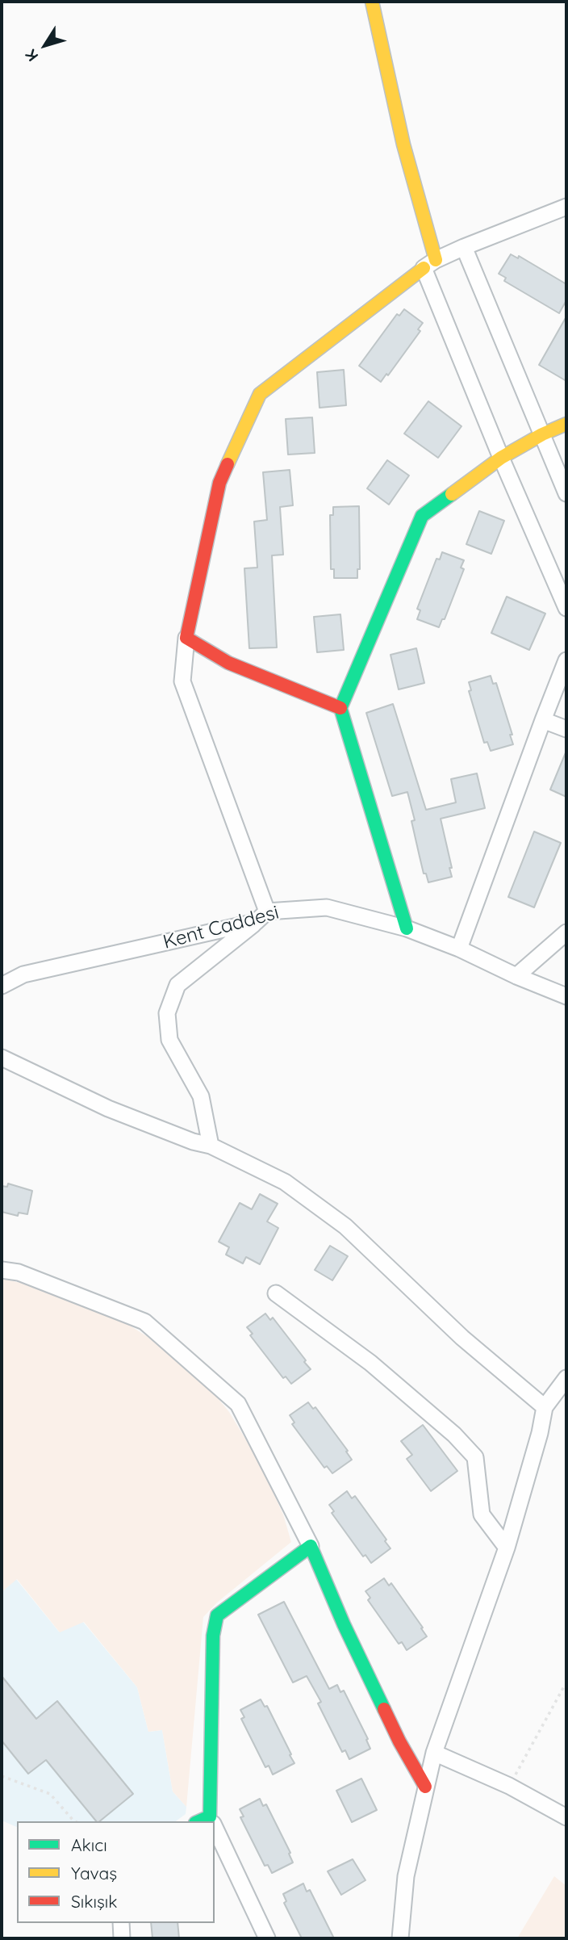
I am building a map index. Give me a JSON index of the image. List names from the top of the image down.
{
  "streets": {
    "street": ["Kent Caddesi"]
  },
  "legend": ["Akıcı", "Yavaş", "Sıkışık"],
  "north": "bottom left"
}
